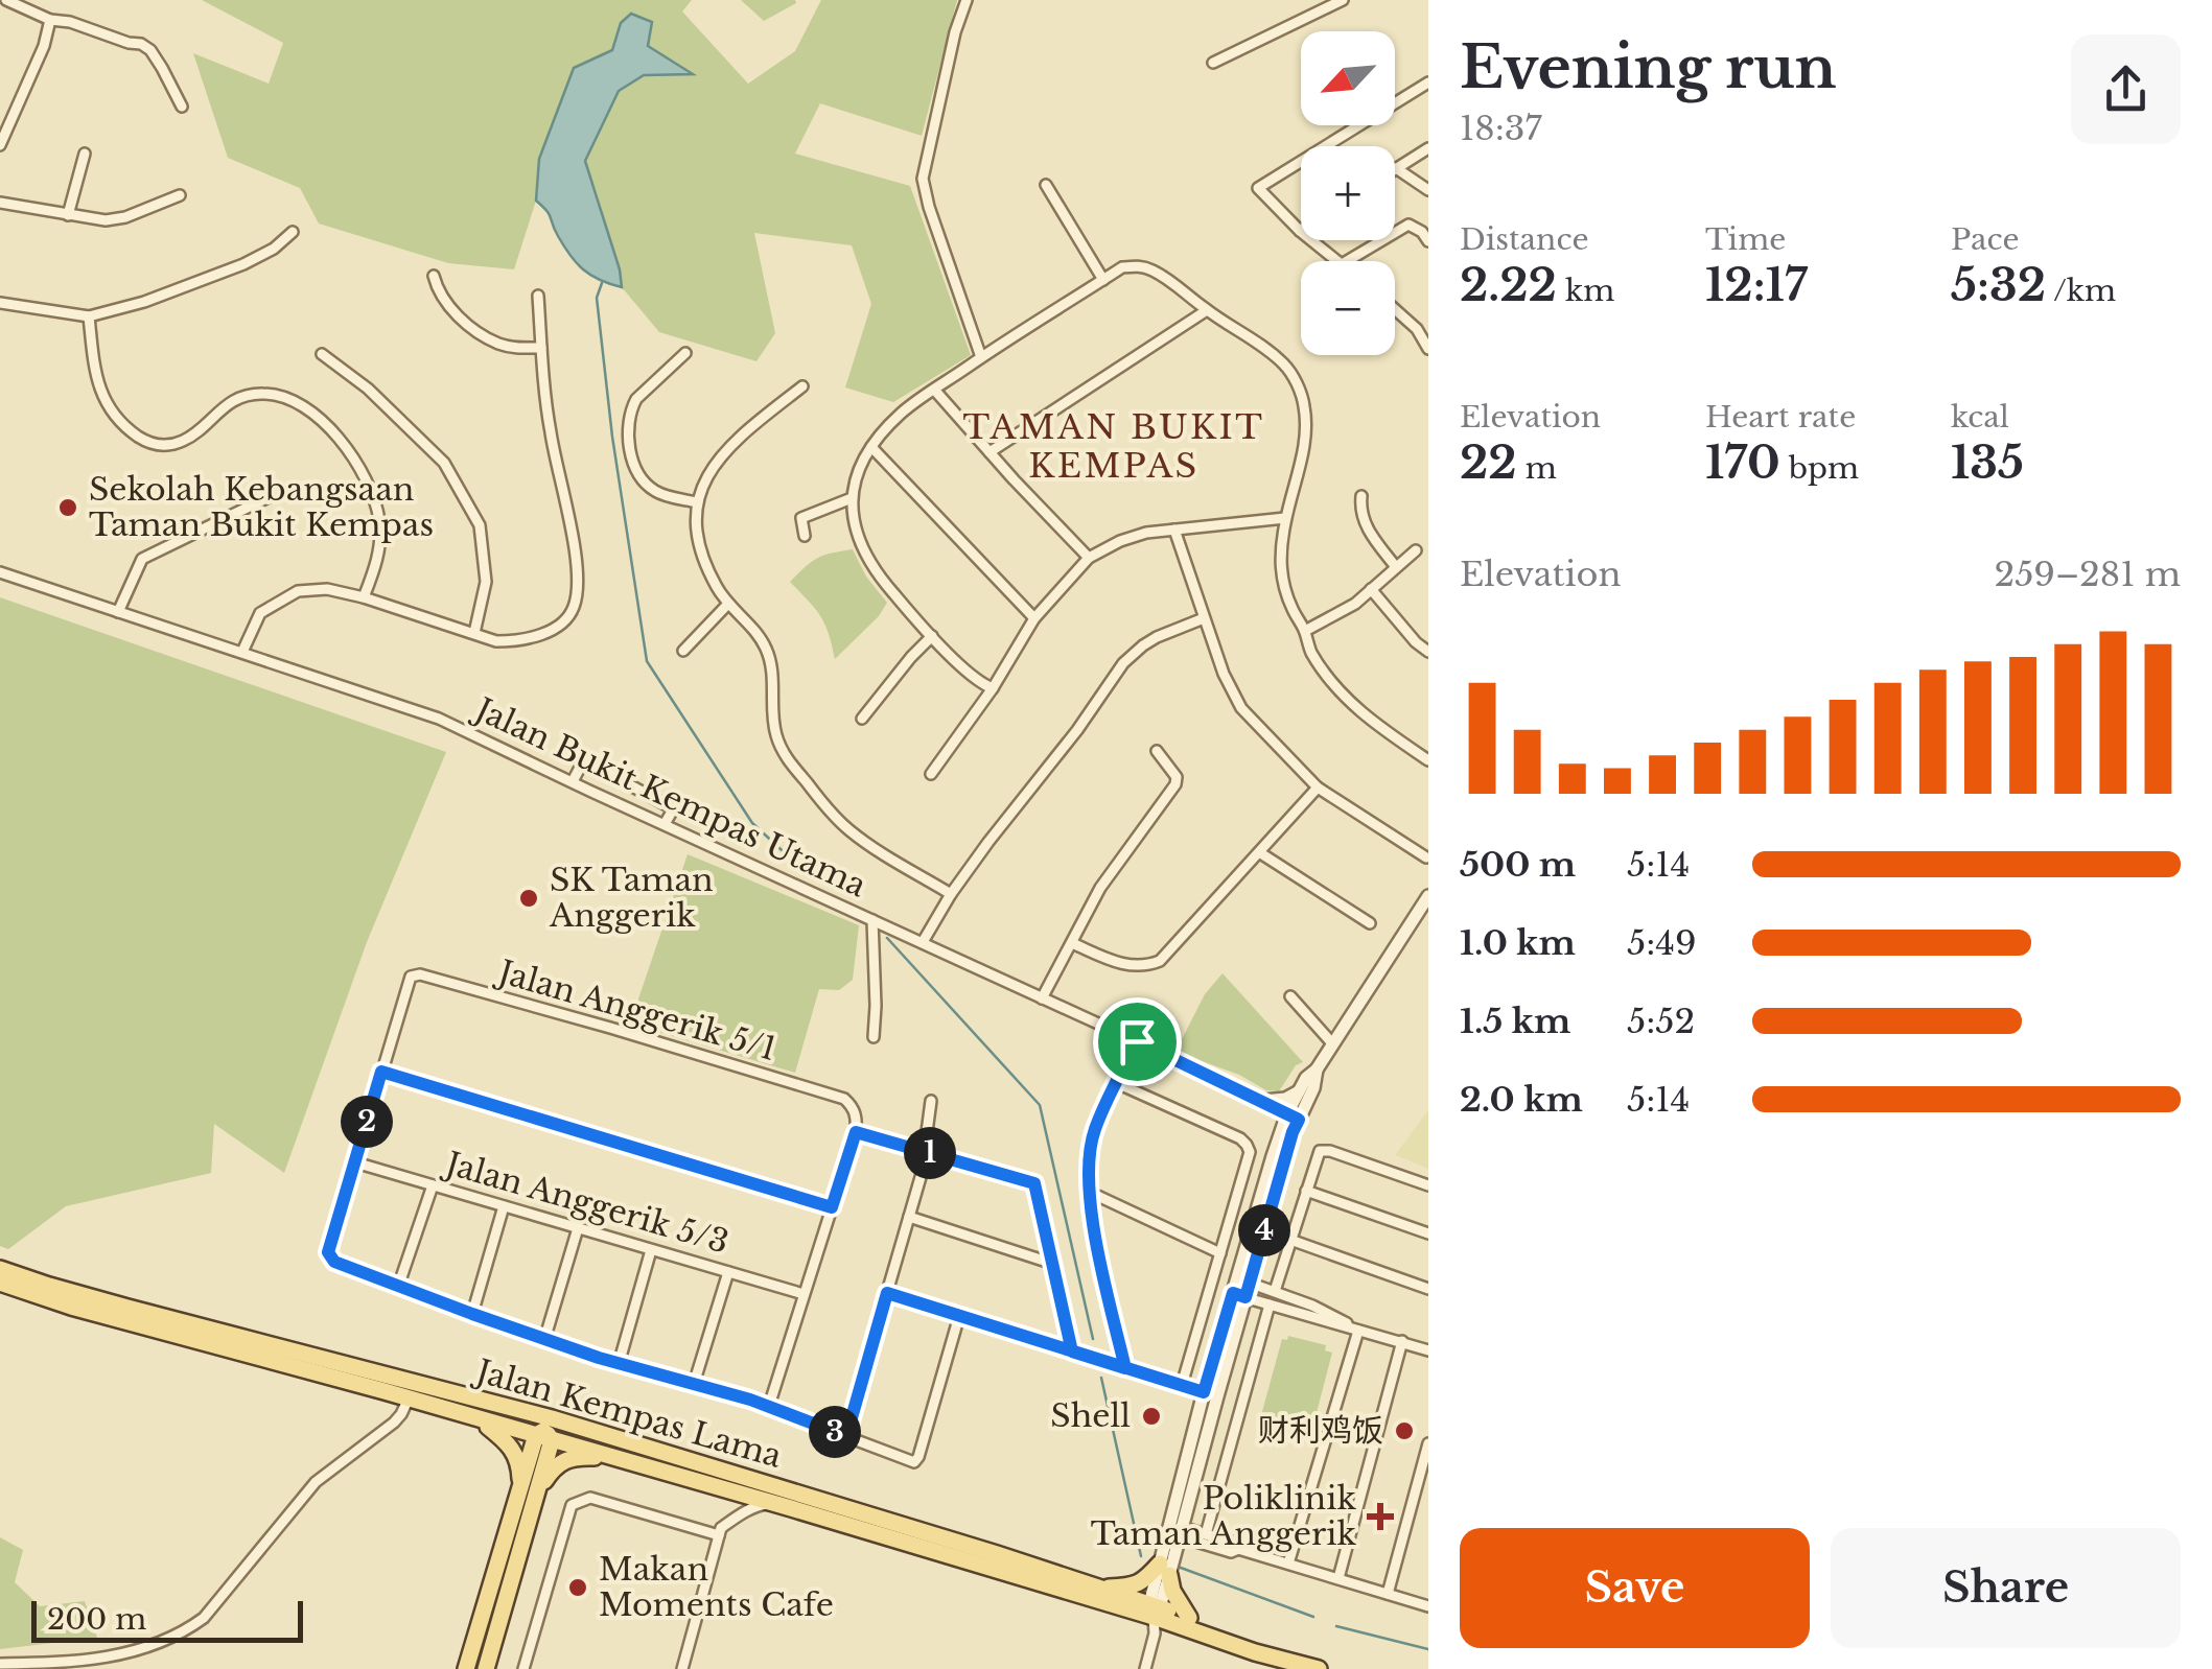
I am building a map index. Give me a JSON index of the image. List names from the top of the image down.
{
  "streets": {
    "main road": ["Jalan Kempas Lama"],
    "street": ["Jalan Bukit Kempas Utama", "Jalan Anggerik 5/1", "Jalan Anggerik 5/3"]
  },
  "districts": ["TAMAN BUKIT KEMPAS"],
  "places": {
    "other": [
      "Sekolah Kebangsaan Taman Bukit Kempas",
      "SK Taman Anggerik",
      "Shell",
      "财利鸡饭",
      "Makan Moments Cafe"
    ],
    "health": ["Poliklinik Taman Anggerik"]
  },
  "scale_bar": "200 m",
  "north": "bottom left",
  "page": {
    "heading": ["Evening run", "18:37"],
    "map_buttons": ["+", "−"],
    "stats": [
      ["Distance", "2.22 km"],
      ["Time", "12:17"],
      ["Pace", "5:32 /km"],
      ["Elevation", "22 m"],
      ["Heart rate", "170 bpm"],
      ["kcal", "135"]
    ],
    "chart": ["Elevation", "259–281 m"],
    "list": [
      {
        "name": "500 m",
        "note": "5:14"
      },
      {
        "name": "1.0 km",
        "note": "5:49"
      },
      {
        "name": "1.5 km",
        "note": "5:52"
      },
      {
        "name": "2.0 km",
        "note": "5:14"
      }
    ],
    "pins": [
      "2",
      "1",
      "4",
      "3"
    ],
    "buttons": ["Save", "Share"],
    "scale": "200 m"
  }
}
